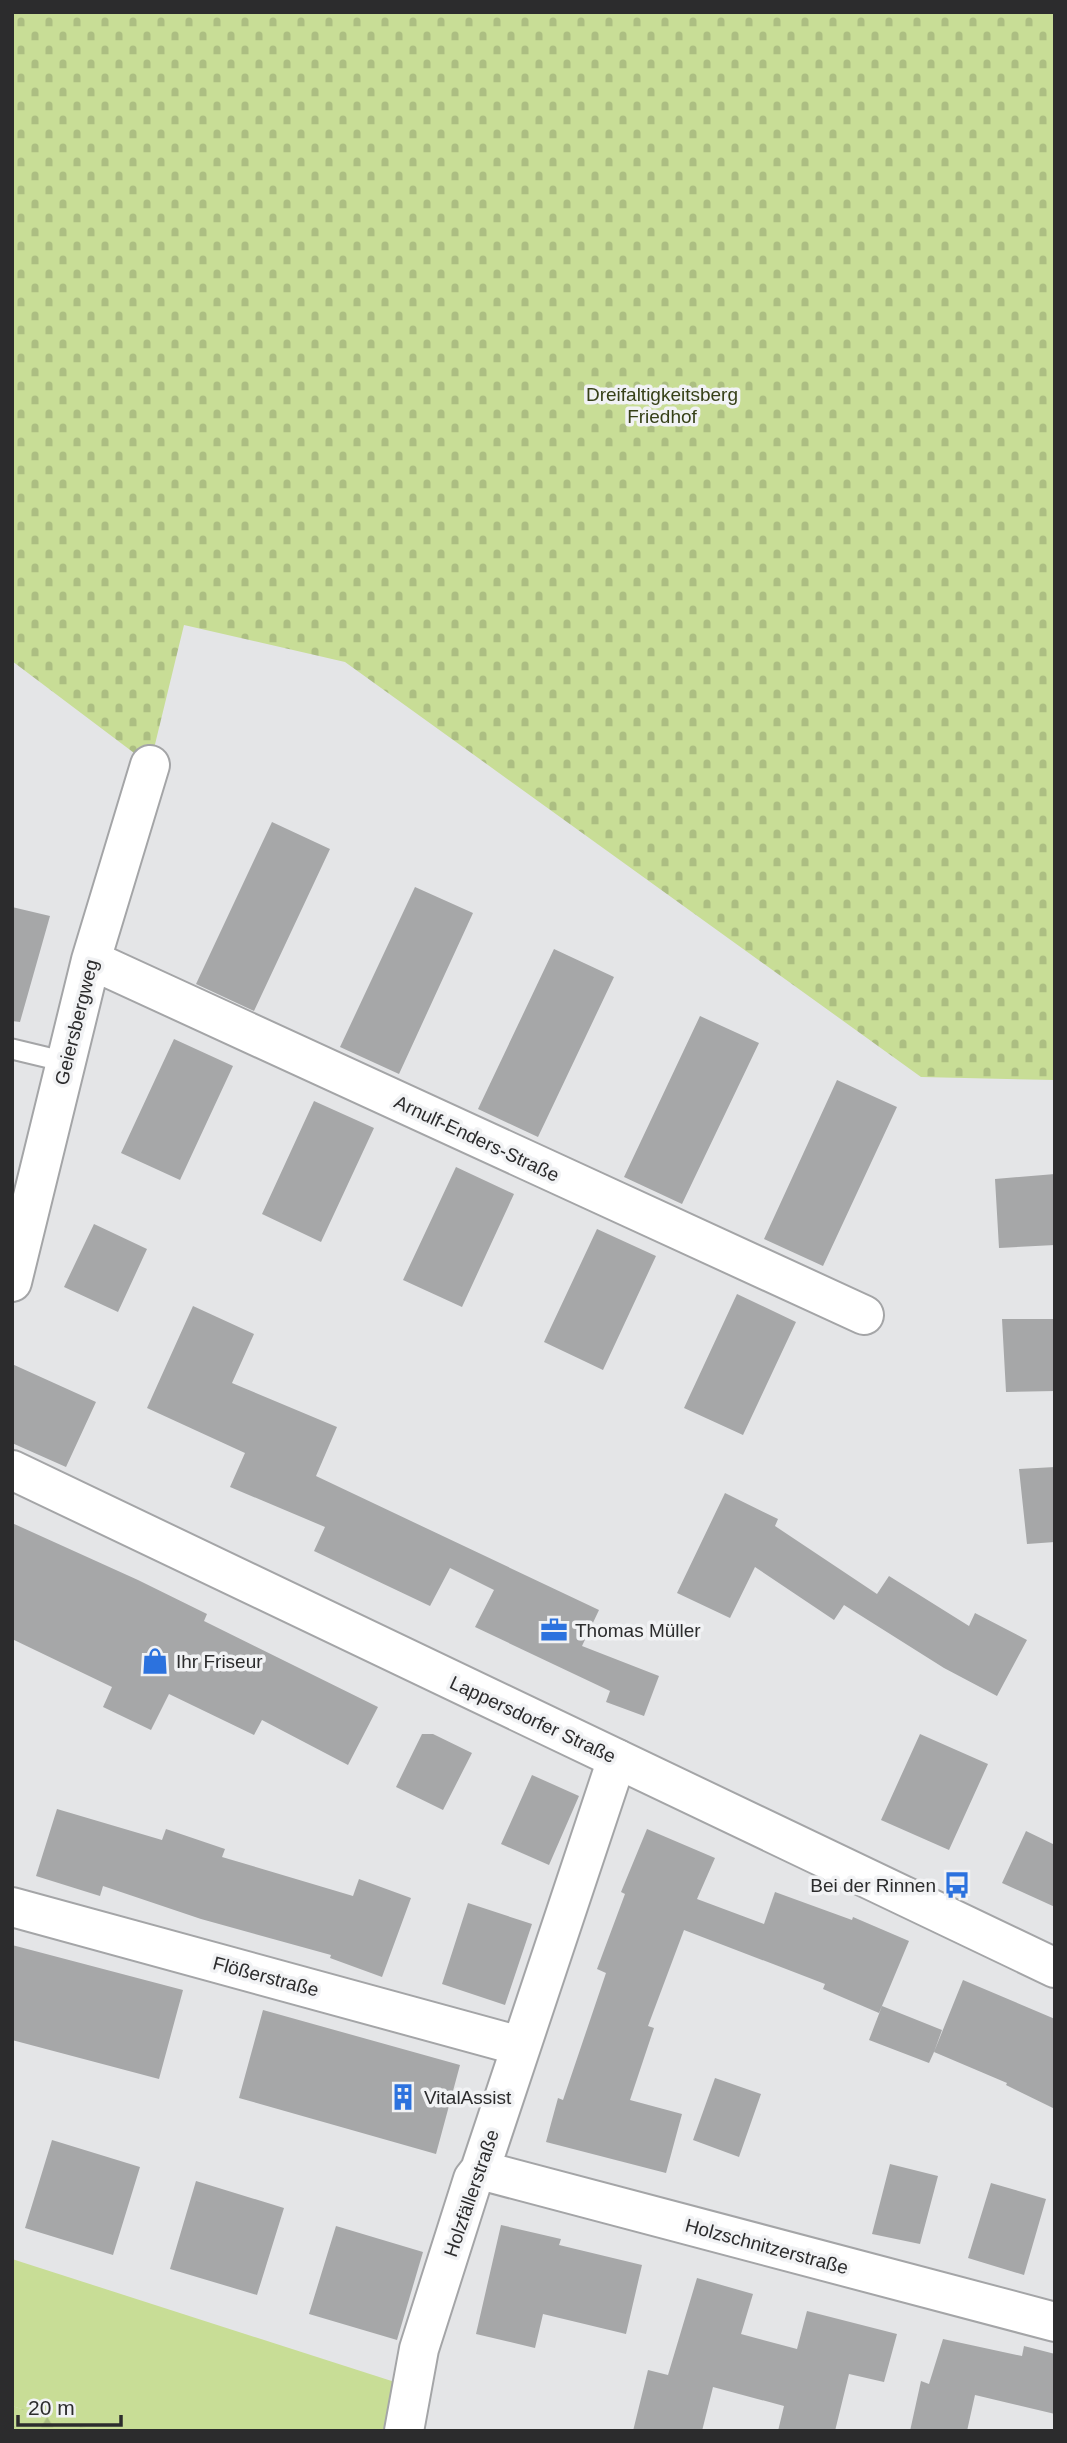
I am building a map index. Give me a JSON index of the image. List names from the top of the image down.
{
  "streets": {
    "street": [
      "Geiersbergweg",
      "Arnulf-Enders-Straße",
      "Lappersdorfer Straße",
      "Flößerstraße",
      "Holzfällerstraße",
      "Holzschnitzerstraße"
    ]
  },
  "crossings": [
    ["Geiersbergweg", "Arnulf-Enders-Straße"],
    ["Lappersdorfer Straße", "Holzfällerstraße"],
    ["Flößerstraße", "Holzfällerstraße"],
    ["Holzfällerstraße", "Holzschnitzerstraße"]
  ],
  "parks": ["Dreifaltigkeitsberg Friedhof"],
  "places": {
    "office": ["Thomas Müller"],
    "shop": ["Ihr Friseur"],
    "bus stop": ["Bei der Rinnen"],
    "building": ["VitalAssist"]
  },
  "scale_bar": "20 m"
}
